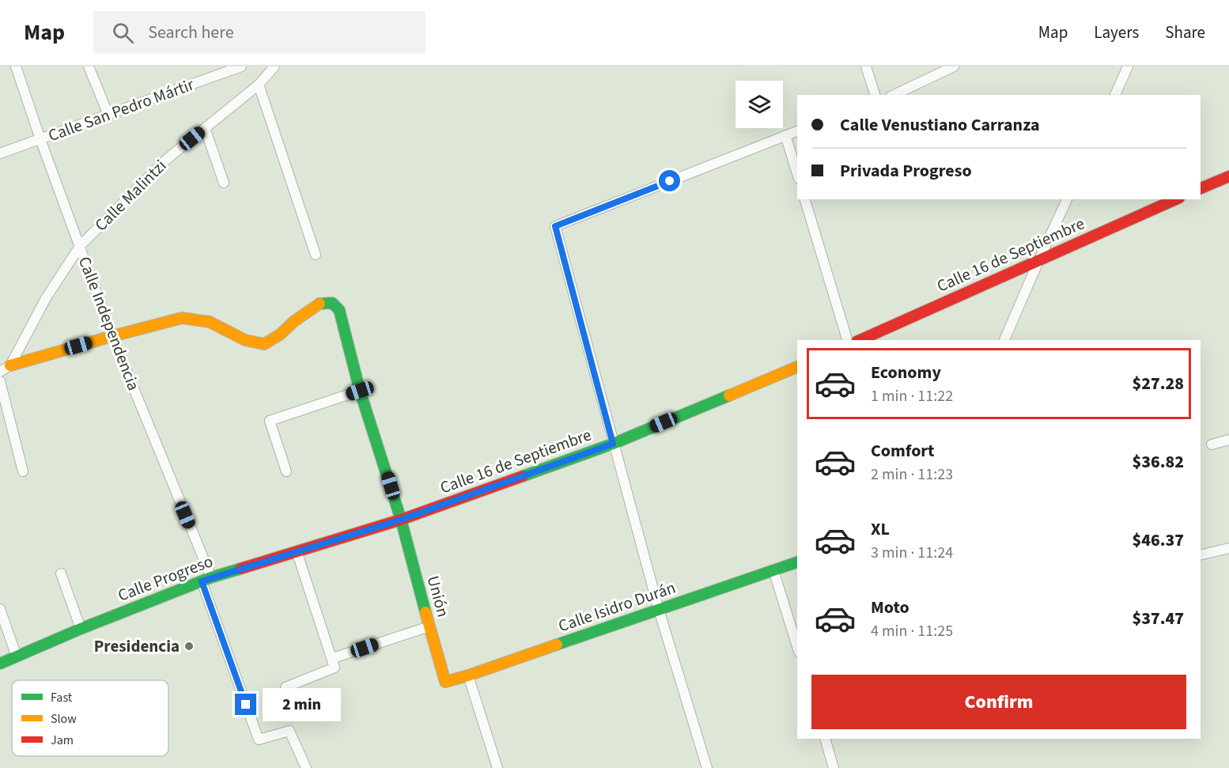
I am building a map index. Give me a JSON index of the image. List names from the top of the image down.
{
  "streets": {
    "street": [
      "Calle San Pedro Mártir",
      "Calle Malintzi",
      "Calle 16 de Septiembre",
      "Calle Independencia",
      "Calle Progreso",
      "Unión",
      "Calle Isidro Durán"
    ]
  },
  "crossings": [
    ["Calle San Pedro Mártir", "Calle Independencia"],
    ["Calle Malintzi", "Calle Independencia"],
    ["Calle 16 de Septiembre", "Calle Progreso"],
    ["Calle 16 de Septiembre", "Unión"],
    ["Calle Independencia", "Calle Progreso"],
    ["Calle Independencia", "Unión"],
    ["Calle Progreso", "Unión"],
    ["Unión", "Calle Isidro Durán"]
  ],
  "places": ["Presidencia"],
  "legend": ["Fast", "Slow", "Jam"],
  "page": {
    "header": "Map",
    "search": "Search here",
    "nav": ["Map", "Layers", "Share"],
    "banner": ["Calle Venustiano Carranza", "Privada Progreso"],
    "list": [
      {
        "name": "Economy",
        "note": "1 min · 11:22",
        "value": "$27.28"
      },
      {
        "name": "Comfort",
        "note": "2 min · 11:23",
        "value": "$36.82"
      },
      {
        "name": "XL",
        "note": "3 min · 11:24",
        "value": "$46.37"
      },
      {
        "name": "Moto",
        "note": "4 min · 11:25",
        "value": "$37.47"
      }
    ],
    "buttons": "Confirm",
    "bubble": "2 min"
  }
}
